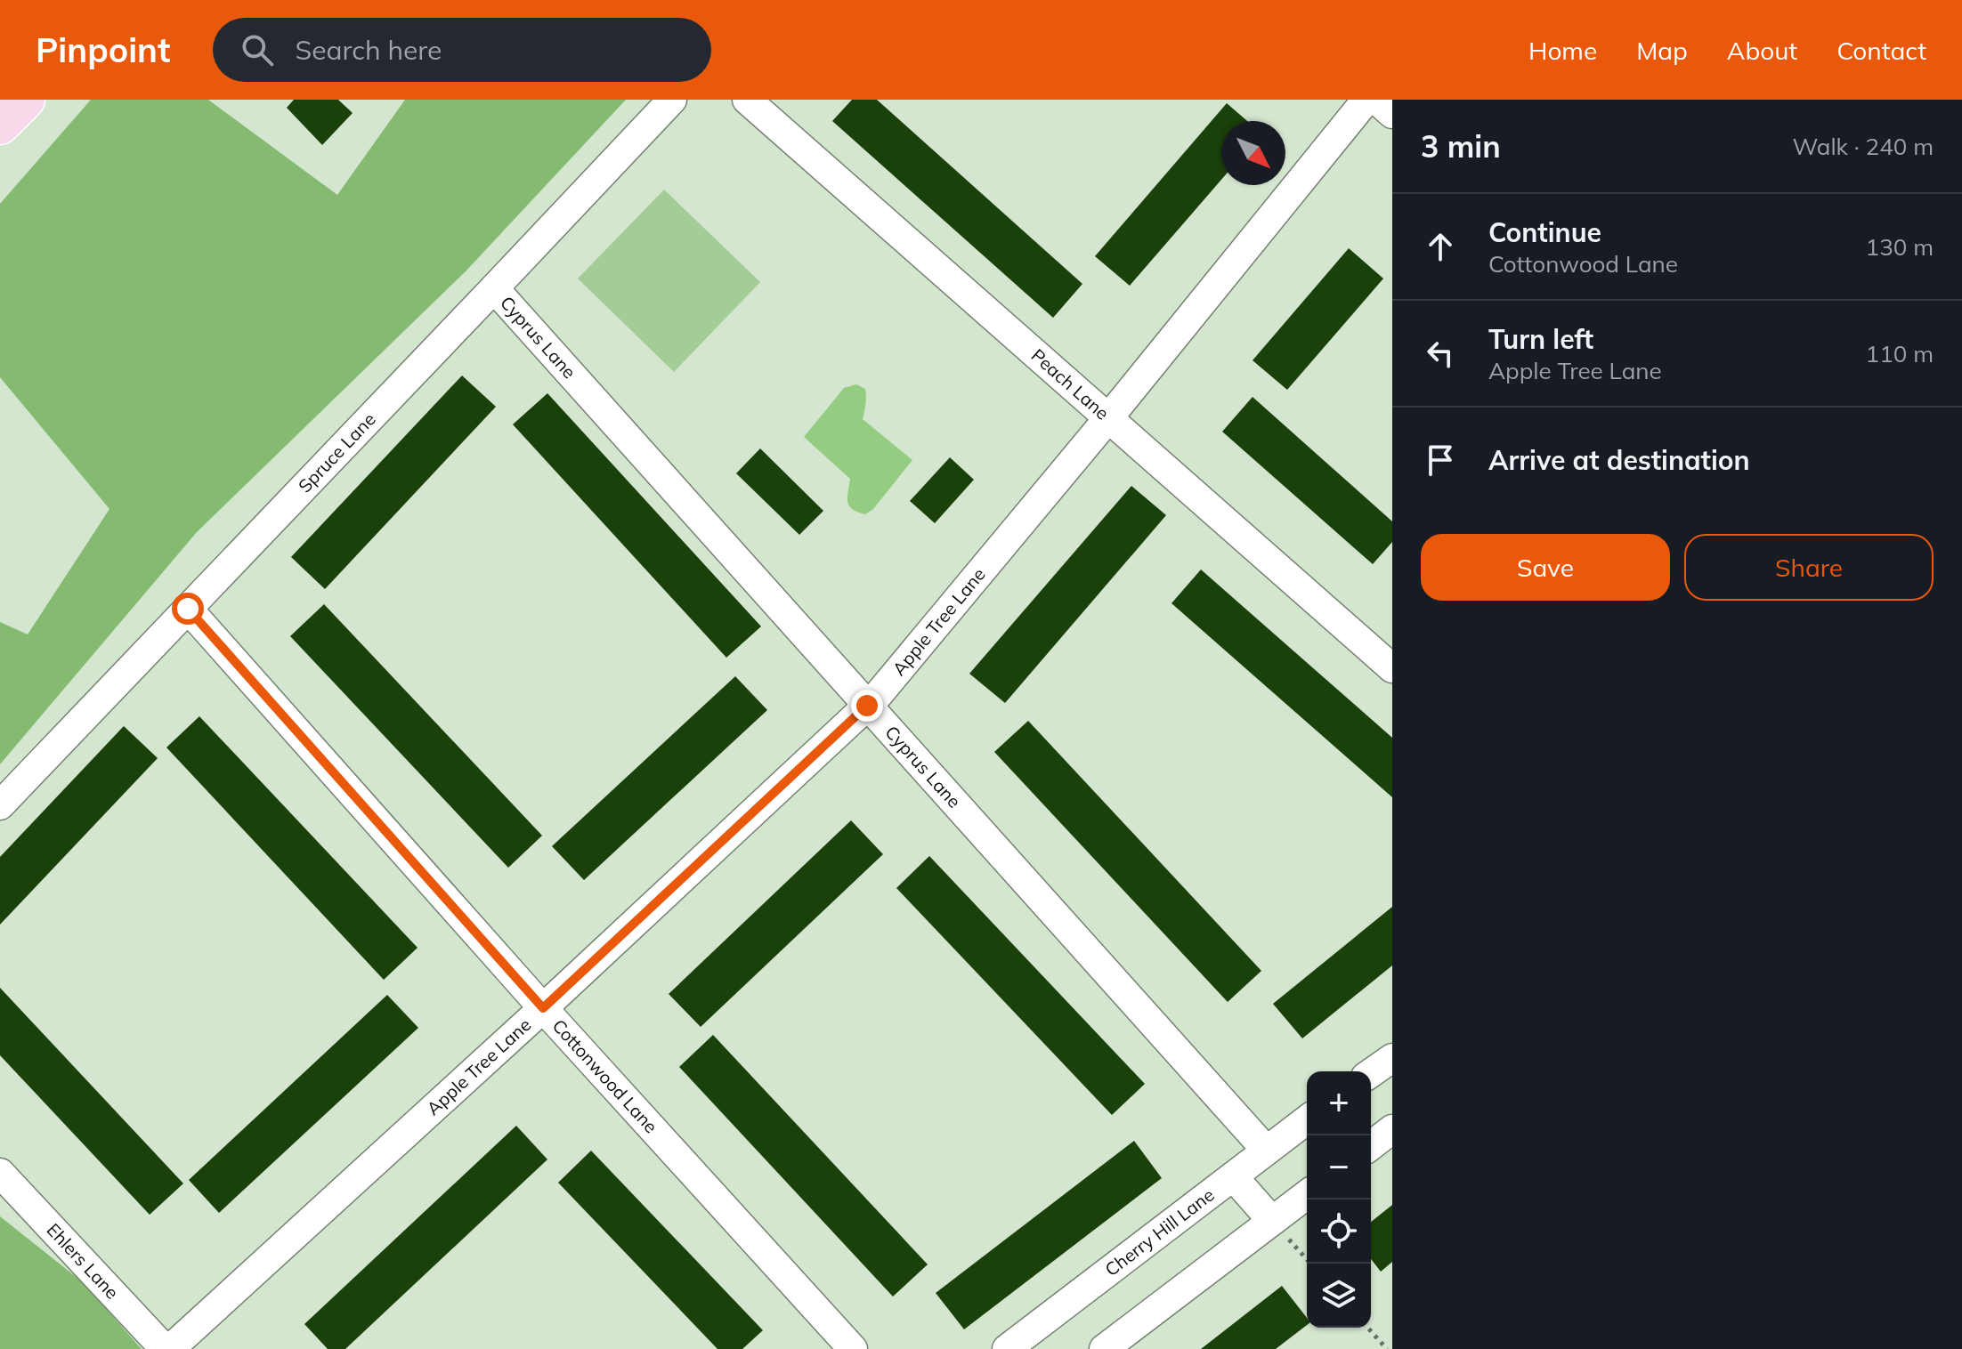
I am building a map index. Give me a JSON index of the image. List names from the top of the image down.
{
  "streets": {
    "street": [
      "Cyprus Lane",
      "Peach Lane",
      "Spruce Lane",
      "Apple Tree Lane",
      "Cottonwood Lane",
      "Cherry Hill Lane",
      "Ehlers Lane"
    ]
  },
  "crossings": [
    ["Cyprus Lane", "Spruce Lane"],
    ["Cyprus Lane", "Apple Tree Lane"],
    ["Cyprus Lane", "Cherry Hill Lane"],
    ["Peach Lane", "Apple Tree Lane"],
    ["Spruce Lane", "Cottonwood Lane"],
    ["Apple Tree Lane", "Cottonwood Lane"],
    ["Apple Tree Lane", "Ehlers Lane"]
  ],
  "north": "bottom right",
  "page": {
    "header": "Pinpoint",
    "search": "Search here",
    "nav": [
      "Home",
      "Map",
      "About",
      "Contact"
    ],
    "heading": ["3 min", "Walk · 240 m"],
    "list": [
      ["Continue", "Cottonwood Lane", "130 m"],
      ["Turn left", "Apple Tree Lane", "110 m"],
      "Arrive at destination"
    ],
    "buttons": ["Save", "Share"],
    "map_buttons": ["+", "−"]
  }
}
